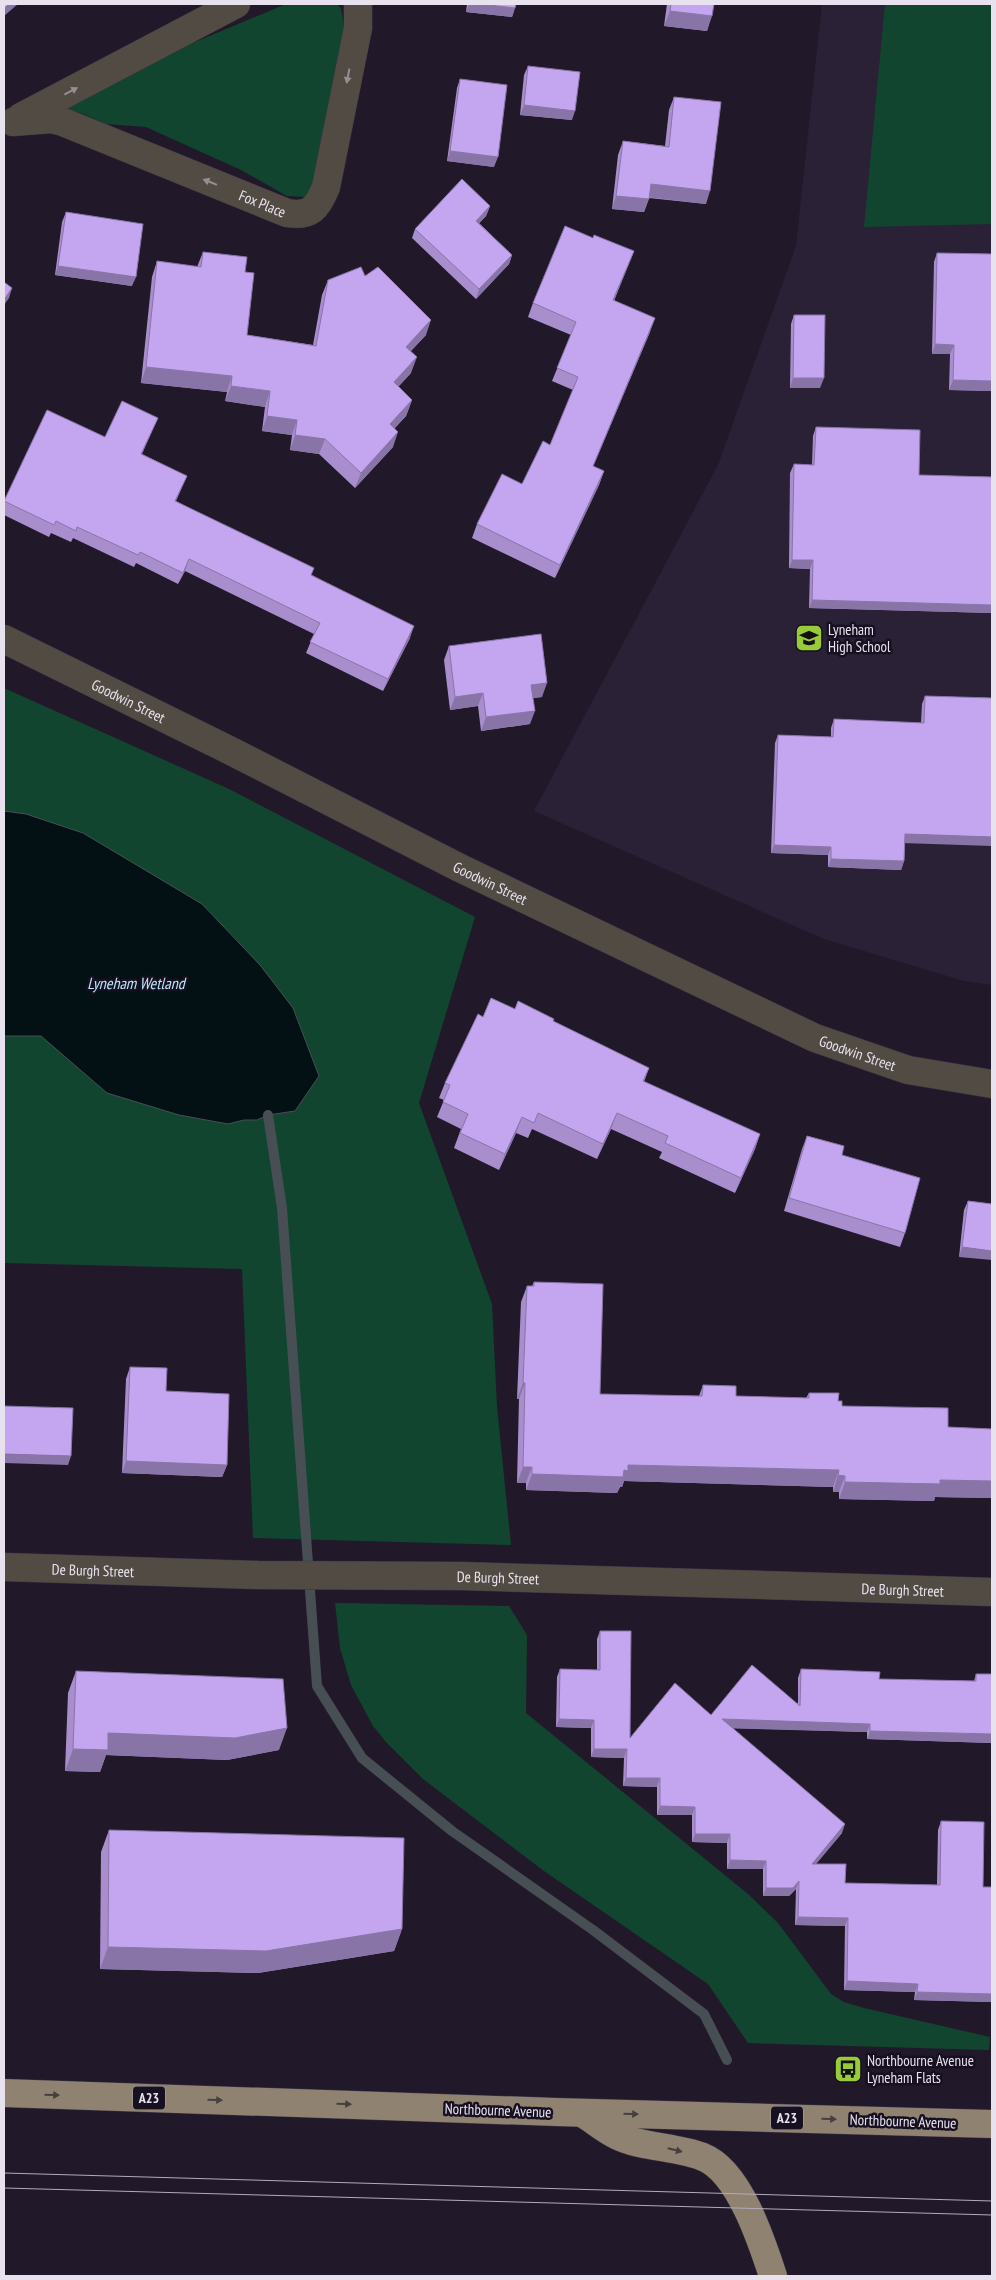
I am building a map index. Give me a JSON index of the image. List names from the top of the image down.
{
  "streets": {
    "highway": ["A23", "Northbourne Avenue"],
    "street": ["Fox Place", "Goodwin Street", "De Burgh Street"]
  },
  "one_way": ["Northbourne Avenue"],
  "water": ["Lyneham Wetland"],
  "places": {
    "school or university": ["Lyneham High School"],
    "bus stop": ["Northbourne Avenue Lyneham Flats"]
  }
}
